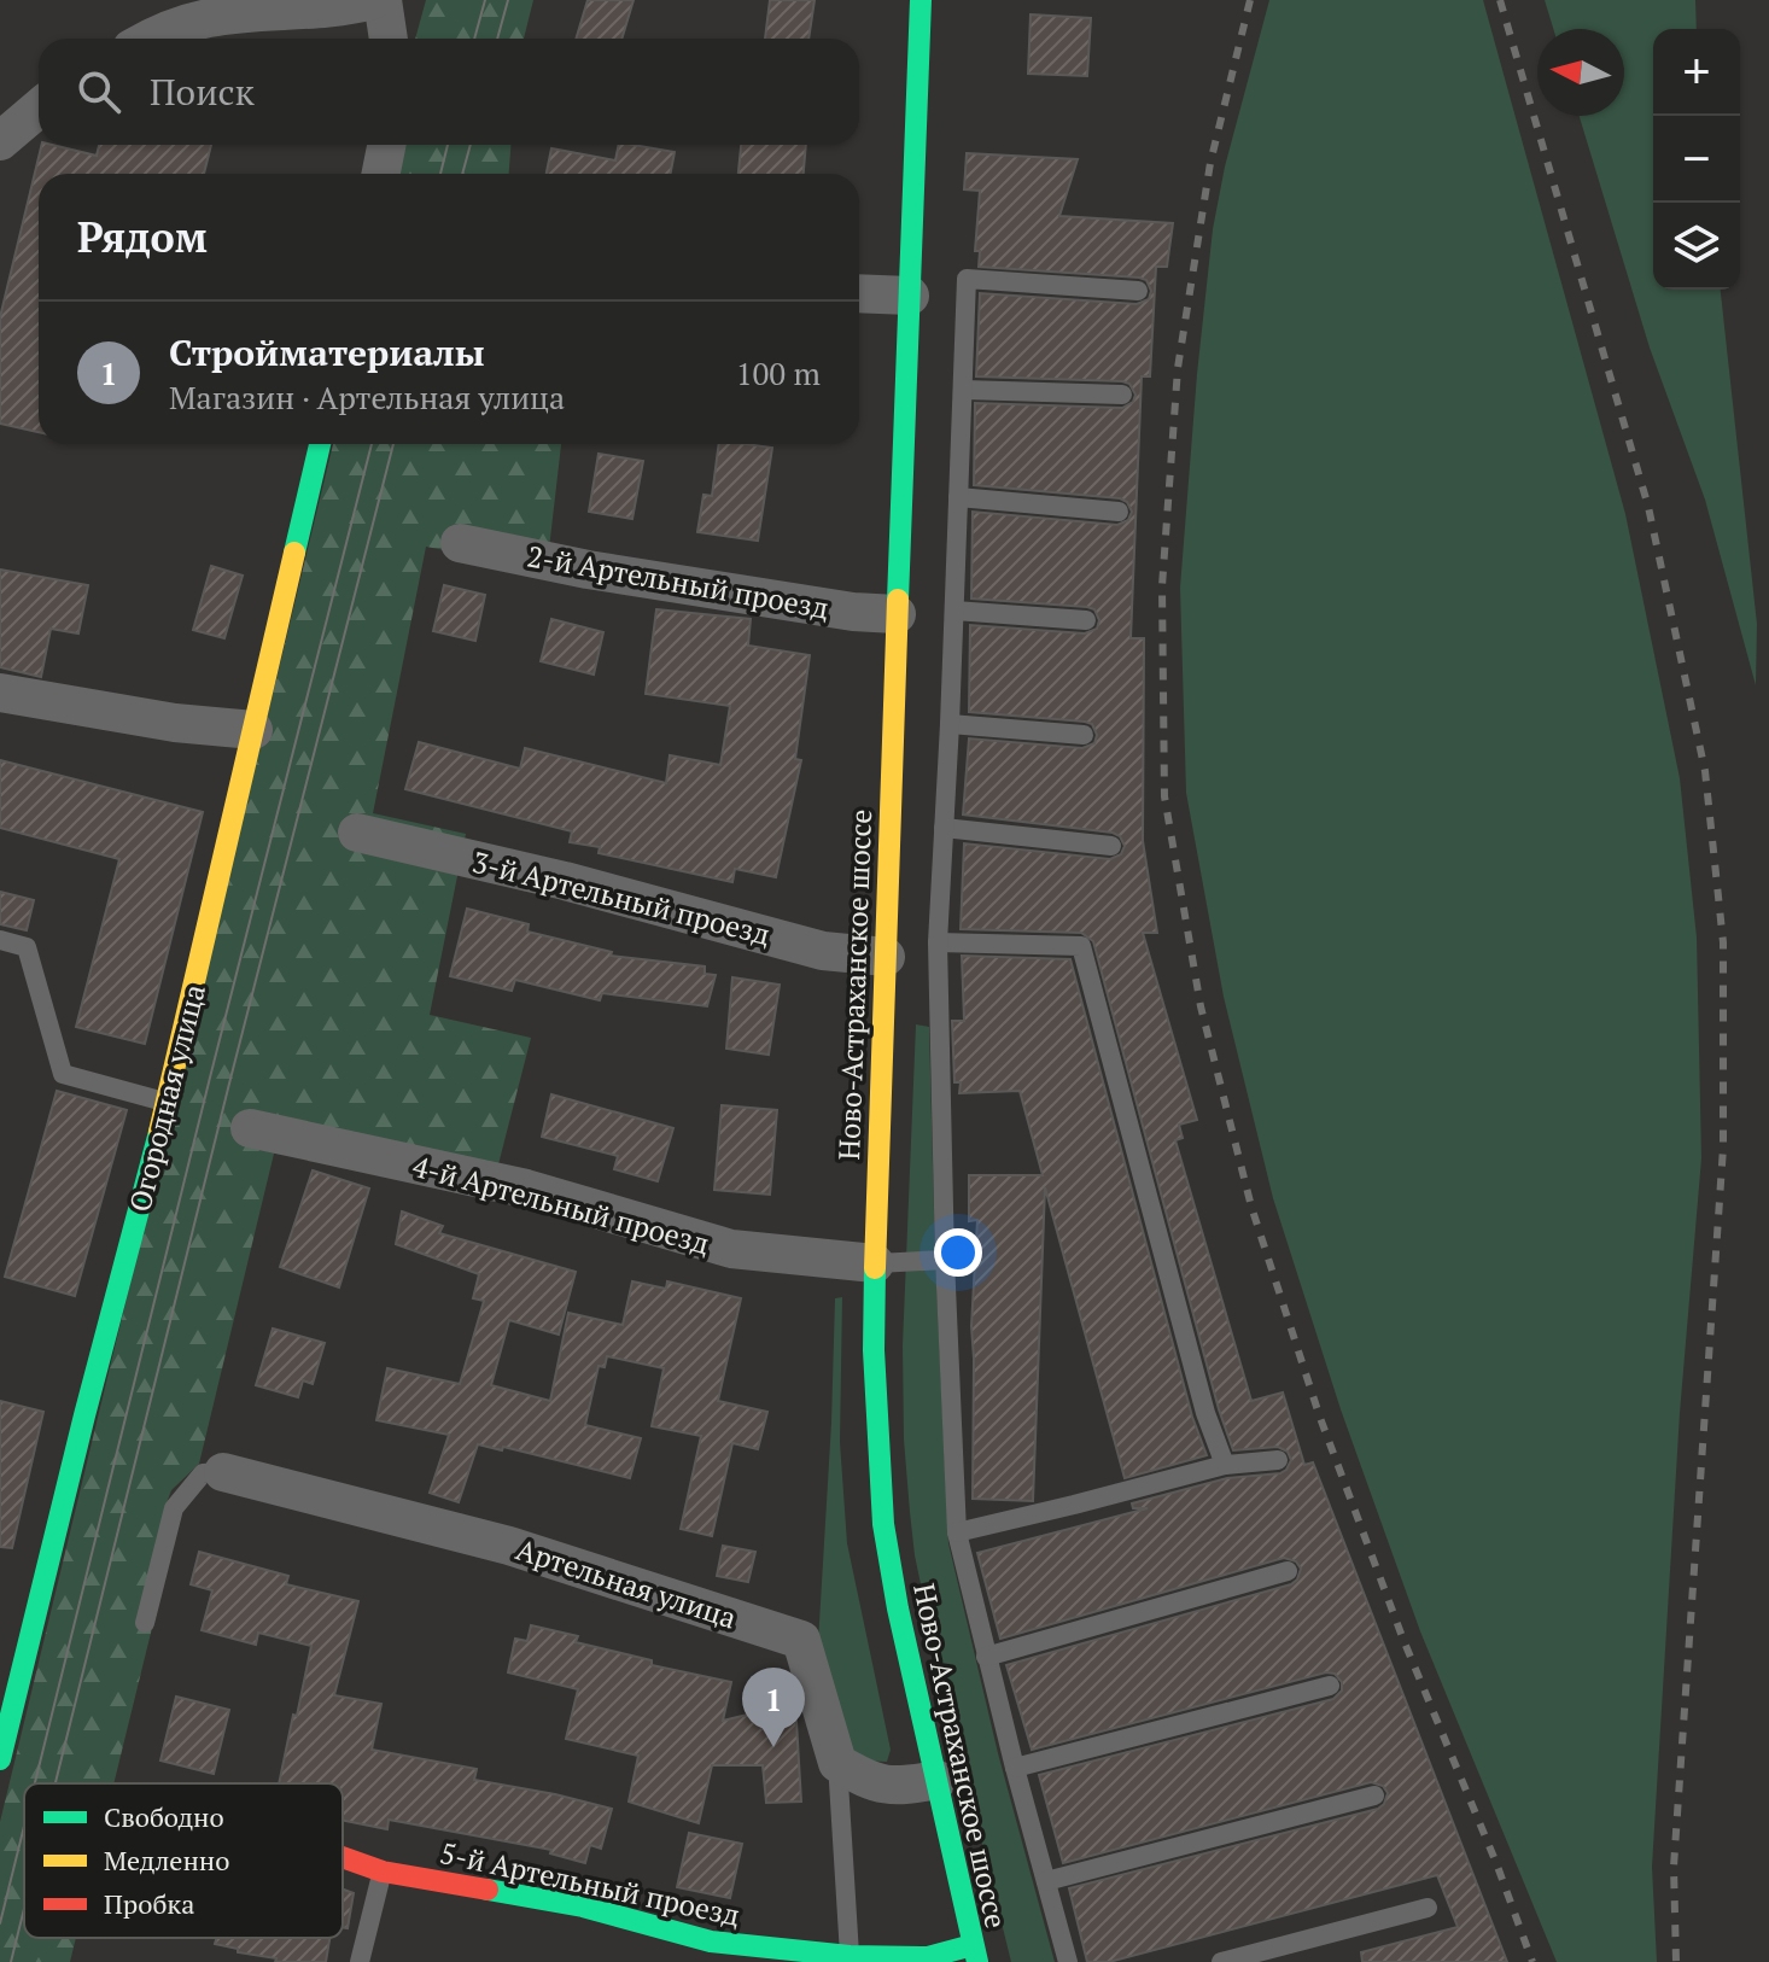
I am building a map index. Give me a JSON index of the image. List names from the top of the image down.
{
  "streets": {
    "street": [
      "2-й Артельный проезд",
      "3-й Артельный проезд",
      "Ново-Астраханское шоссе",
      "Огородная улица",
      "4-й Артельный проезд",
      "Артельная улица",
      "5-й Артельный проезд"
    ]
  },
  "crossings": [
    ["2-й Артельный проезд", "Ново-Астраханское шоссе"],
    ["3-й Артельный проезд", "Ново-Астраханское шоссе"],
    ["Ново-Астраханское шоссе", "4-й Артельный проезд"],
    ["Ново-Астраханское шоссе", "5-й Артельный проезд"]
  ],
  "legend": ["Свободно", "Медленно", "Пробка"],
  "north": "left",
  "page": {
    "map_buttons": ["+", "−"],
    "search": "Поиск",
    "heading": "Рядом",
    "list": [
      {
        "mark": "1",
        "name": "Стройматериалы",
        "note": "Магазин · Артельная улица",
        "value": "100 m"
      }
    ],
    "pins": "1"
  }
}
